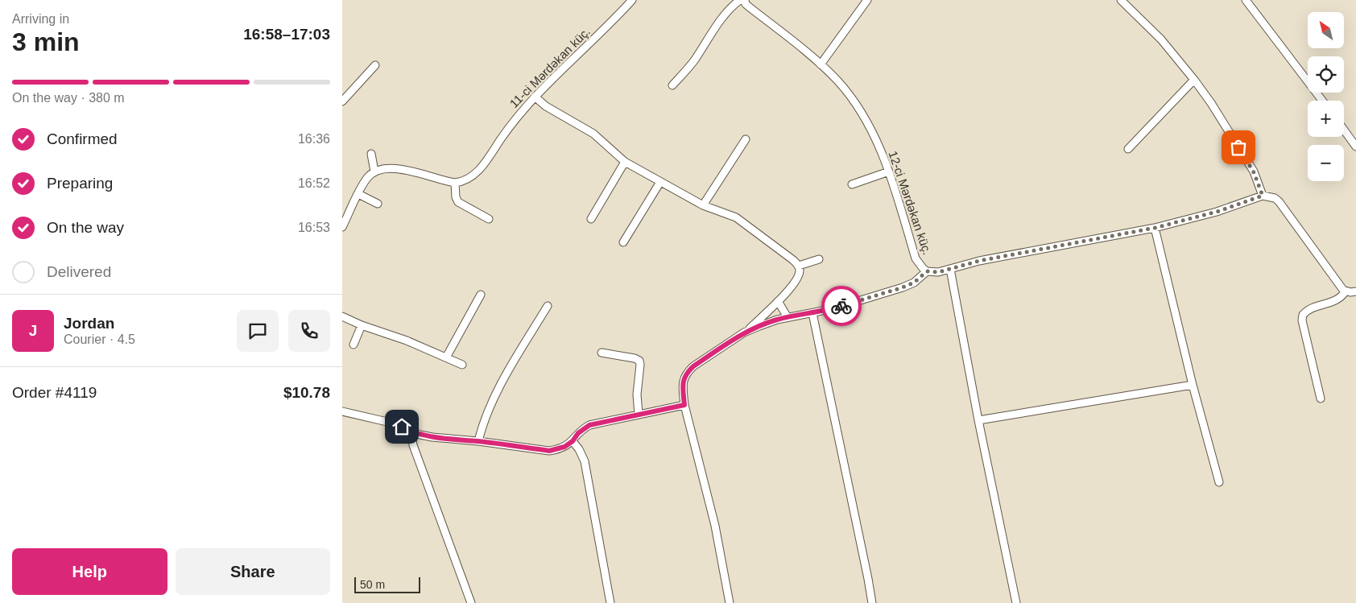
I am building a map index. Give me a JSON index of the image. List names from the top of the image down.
{
  "streets": {
    "street": ["11-ci Mərdəkan küç.", "12-ci Mərdəkan küç."]
  },
  "scale_bar": "50 m",
  "north": "top left",
  "page": {
    "heading": ["3 min", "Arriving in", "16:58–17:03"],
    "panel": [
      "Jordan",
      "Courier · 4.5",
      "Order #4119",
      "$10.78"
    ],
    "map_buttons": ["+", "−"],
    "bar": "On the way · 380 m",
    "list": [
      ["Confirmed", "16:36"],
      ["Preparing", "16:52"],
      ["On the way", "16:53"],
      "Delivered"
    ],
    "round": "J",
    "buttons": ["Help", "Share"],
    "scale": "50 m"
  }
}
